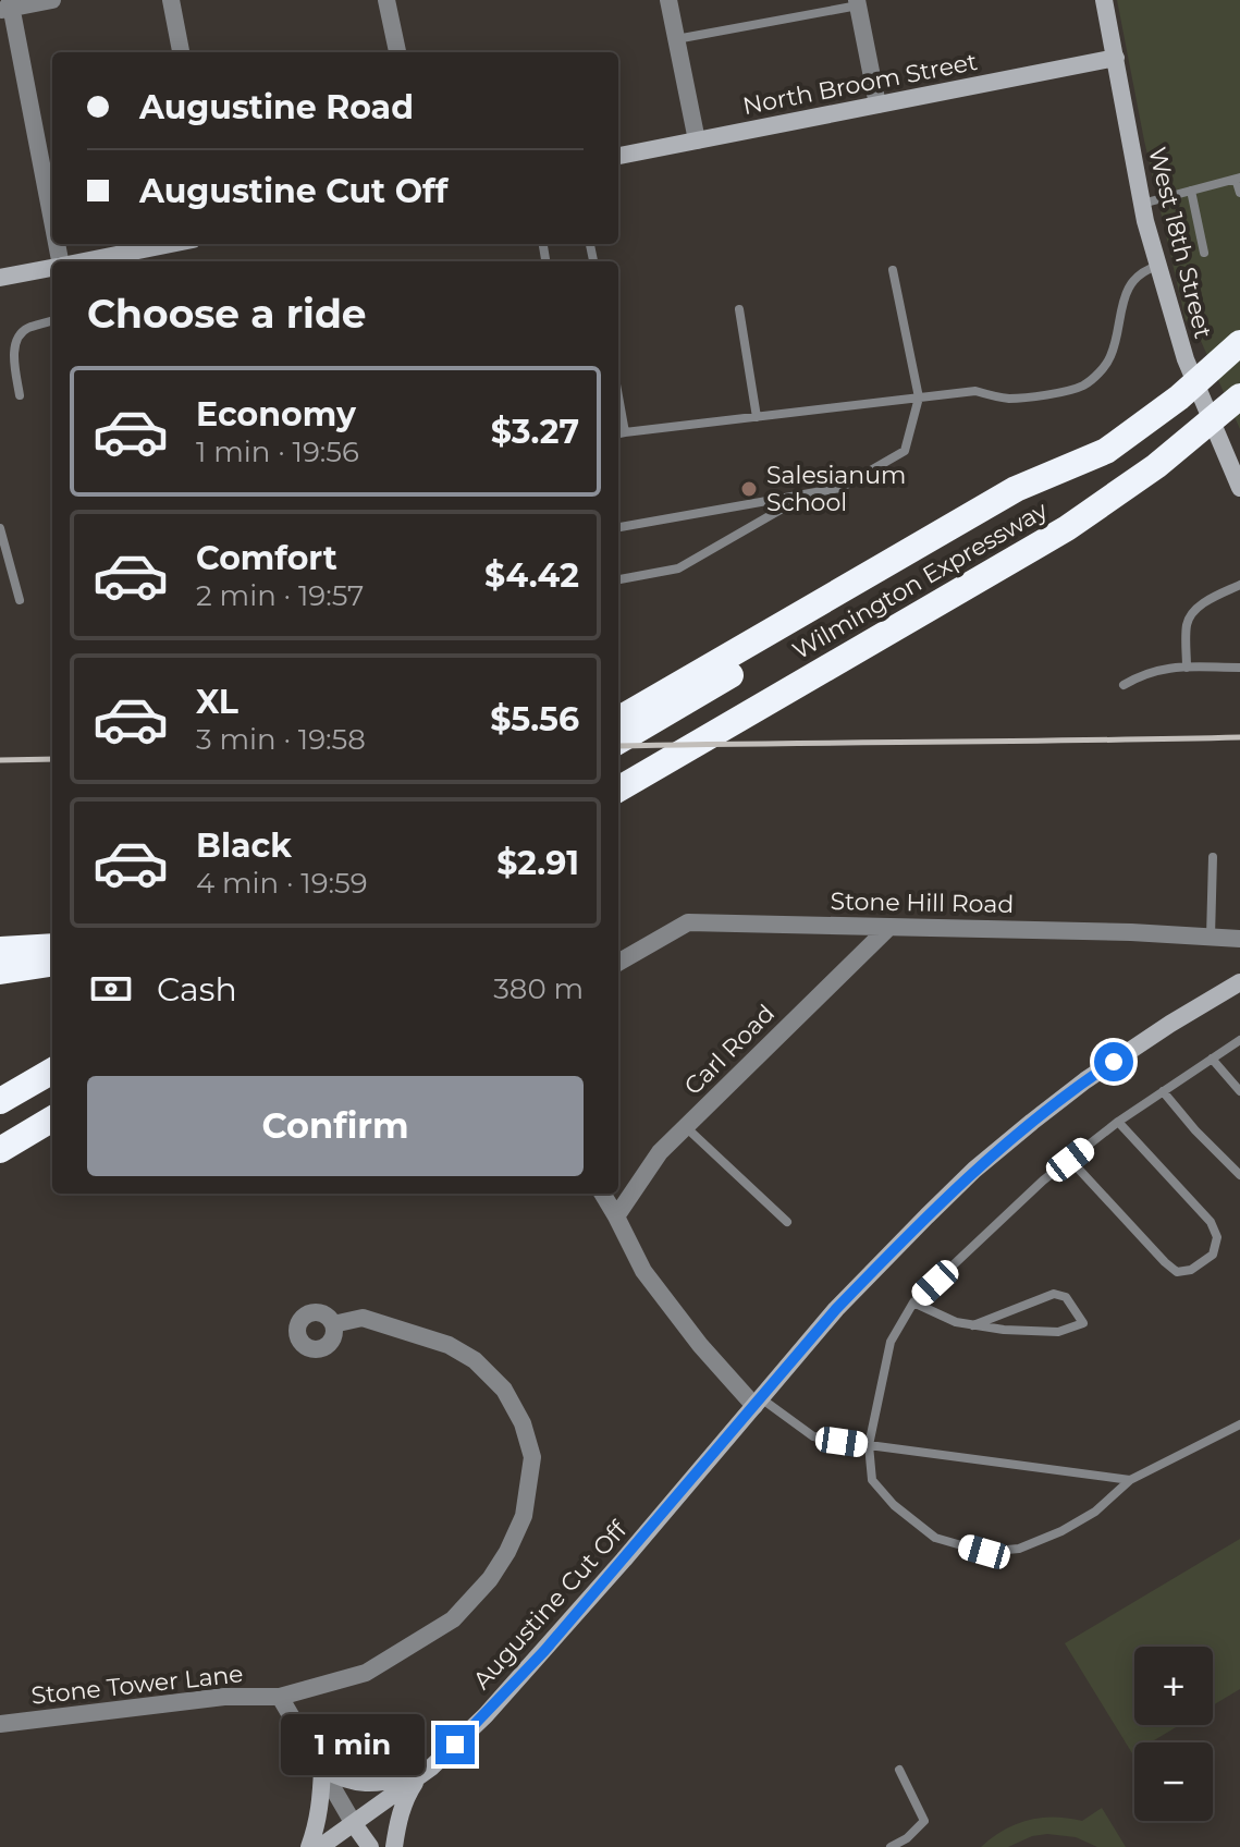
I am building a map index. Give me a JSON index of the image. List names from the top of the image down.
{
  "streets": {
    "highway": ["Wilmington Expressway"],
    "street": [
      "North Broom Street",
      "West 18th Street",
      "Stone Hill Road",
      "Carl Road",
      "Augustine Cut Off",
      "Stone Tower Lane"
    ]
  },
  "crossings": [
    ["North Broom Street", "West 18th Street"],
    ["Stone Hill Road", "Carl Road"]
  ],
  "places": ["Salesianum School"],
  "page": {
    "banner": ["Augustine Road", "Augustine Cut Off"],
    "heading": "Choose a ride",
    "list": [
      {
        "name": "Economy",
        "note": "1 min · 19:56",
        "value": "$3.27"
      },
      {
        "name": "Comfort",
        "note": "2 min · 19:57",
        "value": "$4.42"
      },
      {
        "name": "XL",
        "note": "3 min · 19:58",
        "value": "$5.56"
      },
      {
        "name": "Black",
        "note": "4 min · 19:59",
        "value": "$2.91"
      }
    ],
    "pay": ["Cash", "380 m"],
    "buttons": "Confirm",
    "map_buttons": ["+", "−"],
    "bubble": "1 min"
  }
}
